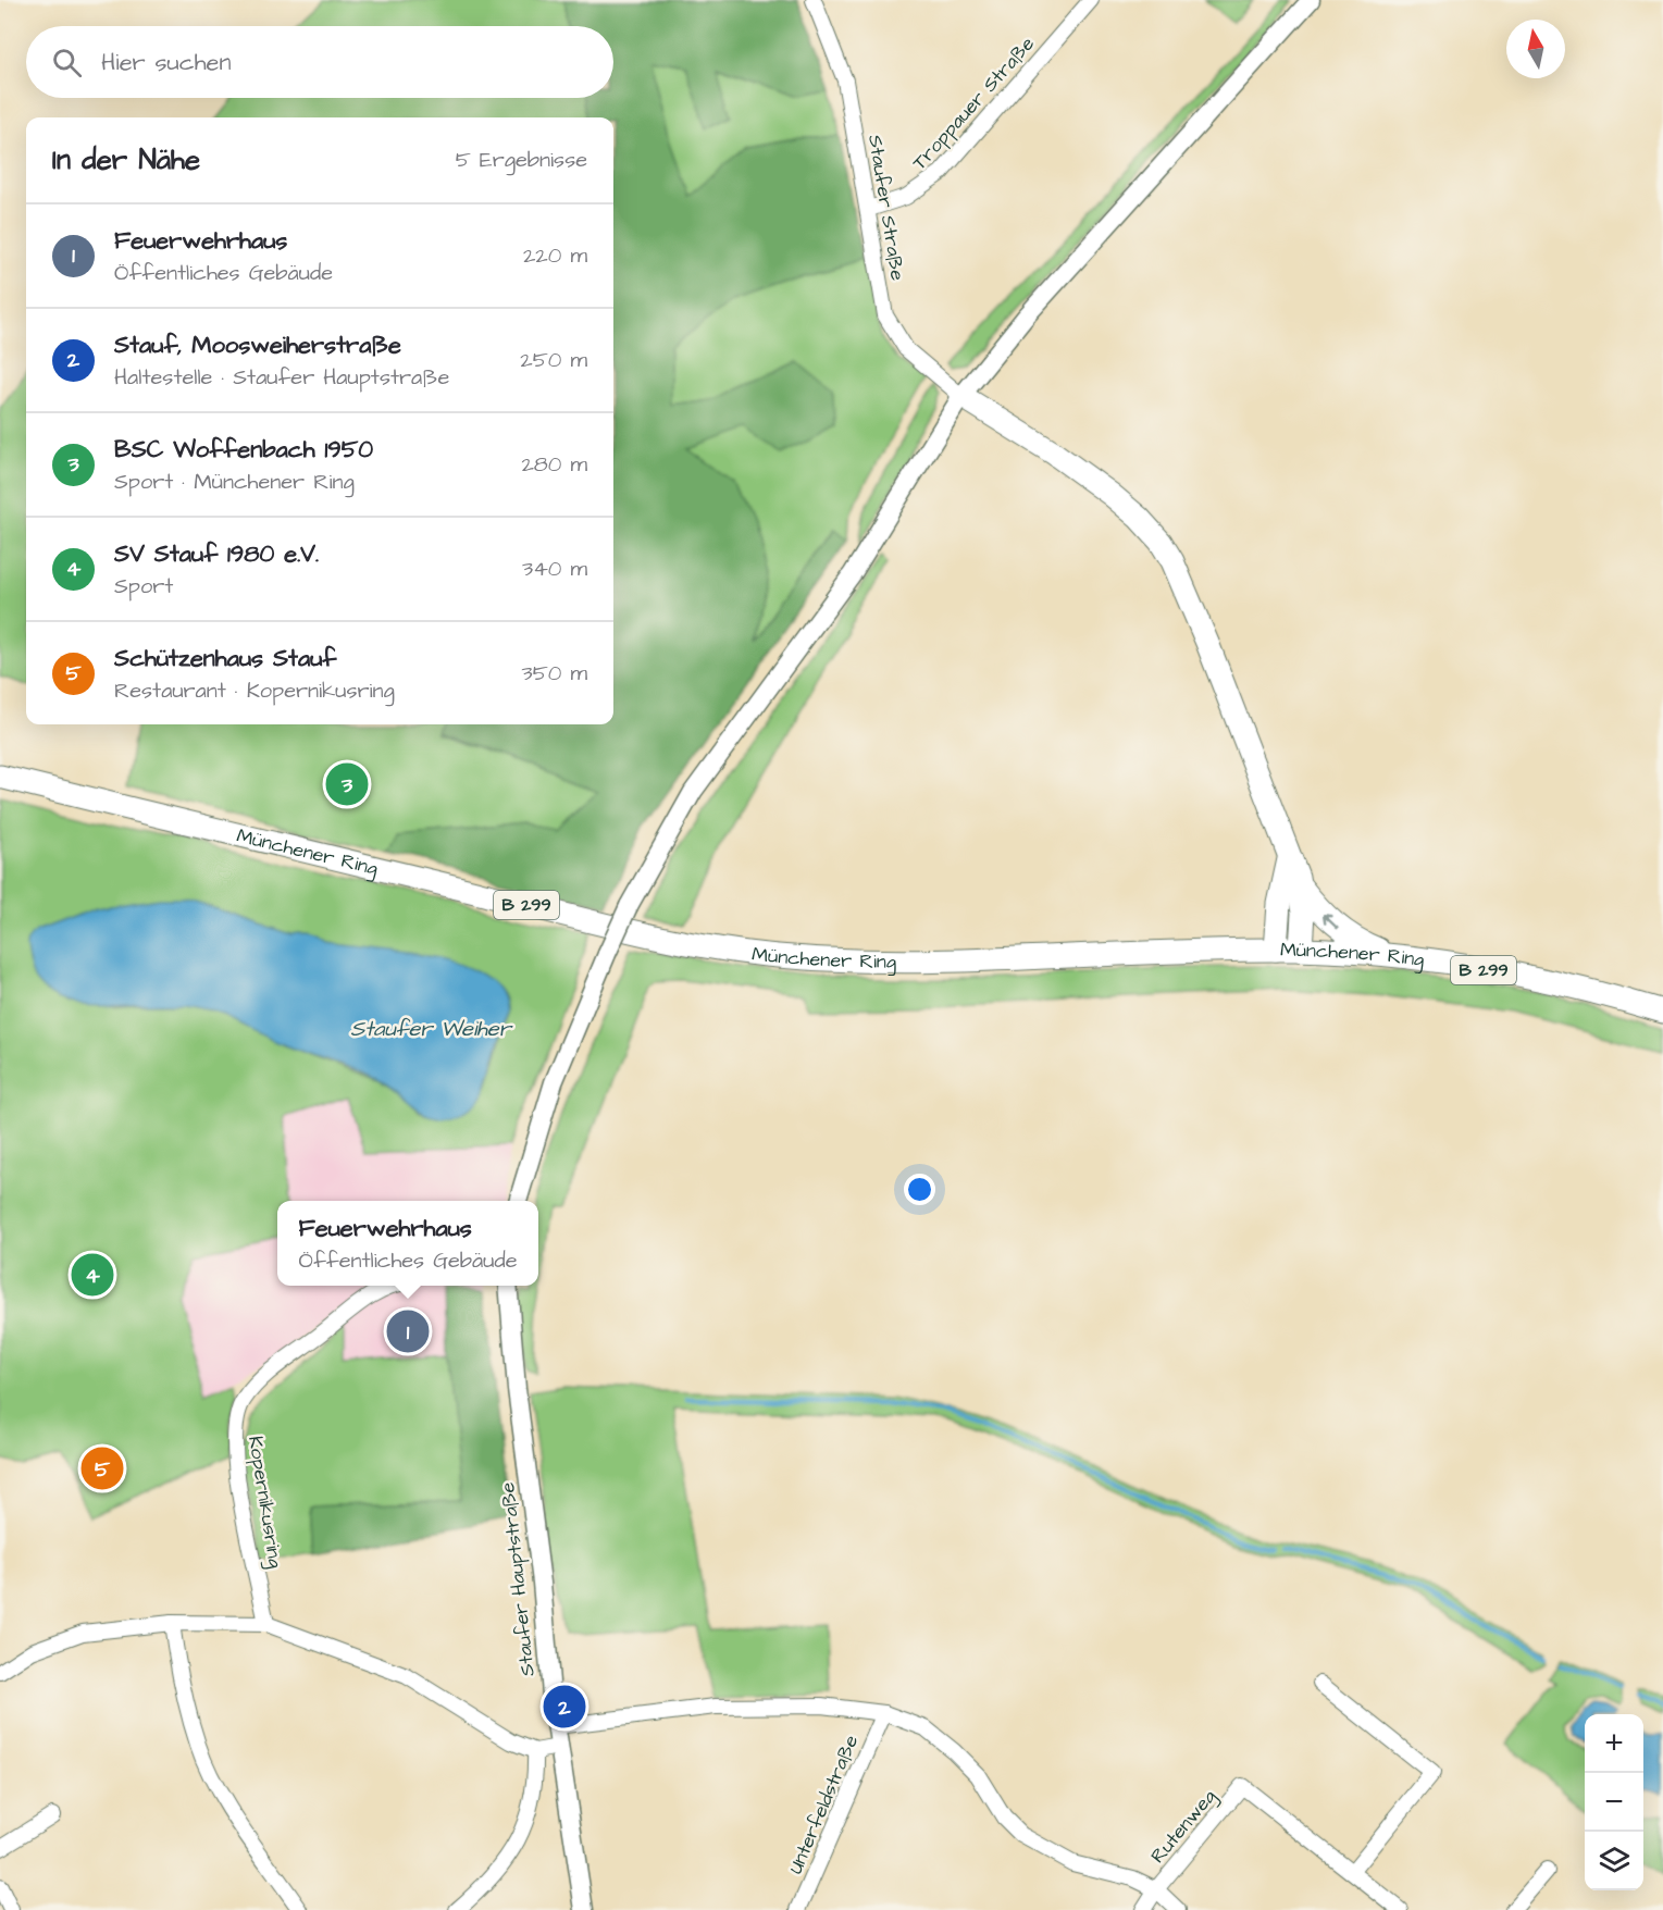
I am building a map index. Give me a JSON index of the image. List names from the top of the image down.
{
  "streets": {
    "main road": ["Münchener Ring", "B 299"],
    "street": [
      "Troppauer Straße",
      "Staufer Straße",
      "Kopernikusring",
      "Staufer Hauptstraße",
      "Unterfeldstraße",
      "Rutenweg"
    ]
  },
  "crossings": [
    ["Troppauer Straße", "Staufer Straße"]
  ],
  "water": ["Staufer Weiher"],
  "north": "top",
  "page": {
    "search": "Hier suchen",
    "heading": ["In der Nähe", "5 Ergebnisse"],
    "list": [
      {
        "mark": "1",
        "name": "Feuerwehrhaus",
        "note": "Öffentliches Gebäude",
        "value": "220 m"
      },
      {
        "mark": "2",
        "name": "Stauf, Moosweiherstraße",
        "note": "Haltestelle · Staufer Hauptstraße",
        "value": "250 m"
      },
      {
        "mark": "3",
        "name": "BSC Woffenbach 1950",
        "note": "Sport · Münchener Ring",
        "value": "280 m"
      },
      {
        "mark": "4",
        "name": "SV Stauf 1980 e.V.",
        "note": "Sport",
        "value": "340 m"
      },
      {
        "mark": "5",
        "name": "Schützenhaus Stauf",
        "note": "Restaurant · Kopernikusring",
        "value": "350 m"
      }
    ],
    "pins": [
      "3",
      "4",
      "1",
      "5",
      "2"
    ],
    "popup": ["Feuerwehrhaus", "Öffentliches Gebäude"],
    "map_buttons": ["+", "−"]
  }
}
